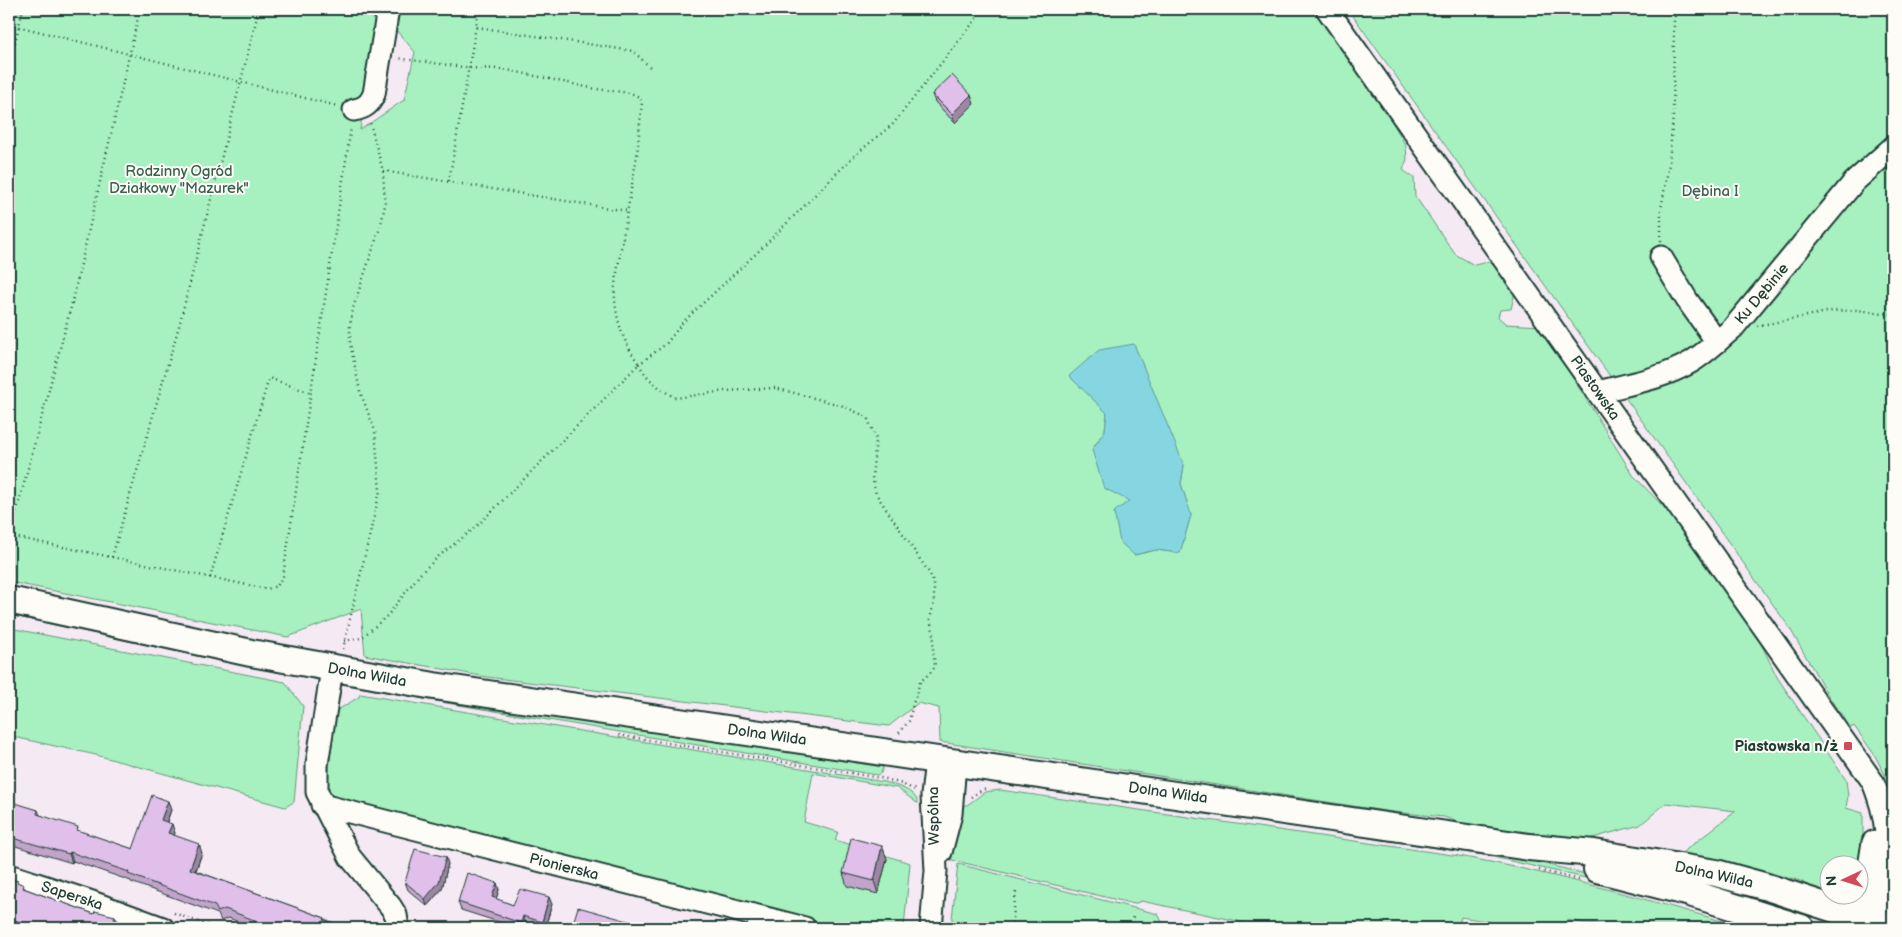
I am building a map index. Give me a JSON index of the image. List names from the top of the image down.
{
  "streets": {
    "main road": ["Dolna Wilda"],
    "street": [
      "Ku Dębinie",
      "Piastowska",
      "Wspólna",
      "Pionierska",
      "Saperska"
    ]
  },
  "crossings": [
    ["Ku Dębinie", "Piastowska"],
    ["Piastowska", "Dolna Wilda"],
    ["Dolna Wilda", "Wspólna"]
  ],
  "parks": ["Rodzinny Ogród Działkowy \"Mazurek\"", "Dębina I"],
  "places": {
    "transit": ["Piastowska n/ż"]
  },
  "north": "left"
}
